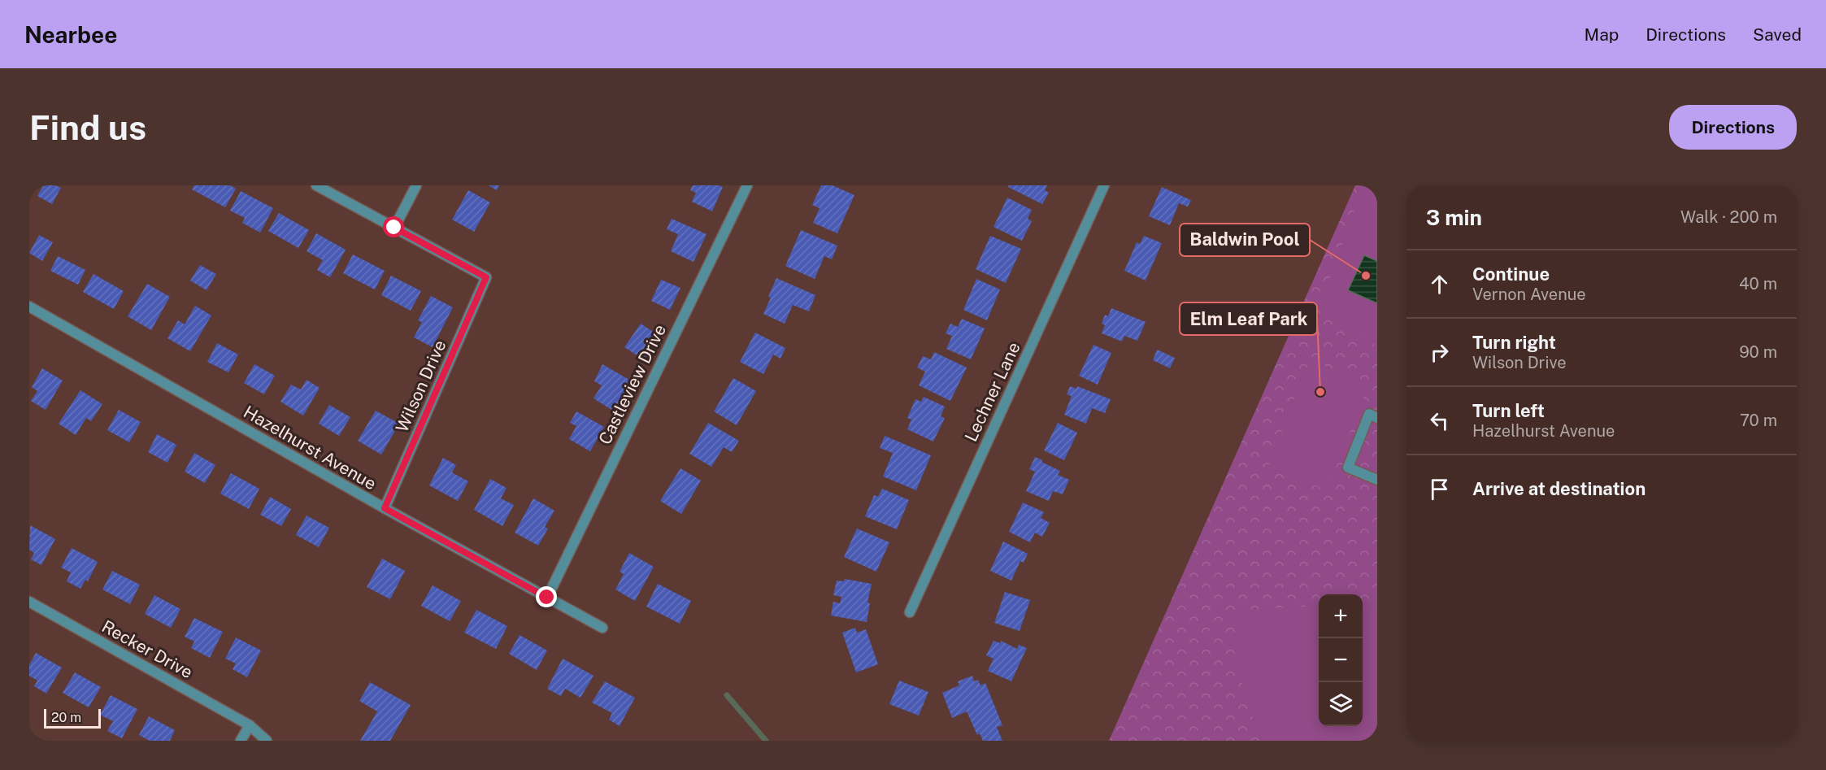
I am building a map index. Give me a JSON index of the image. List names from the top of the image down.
{
  "streets": {
    "street": [
      "Castleview Drive",
      "Wilson Drive",
      "Lechner Lane",
      "Hazelhurst Avenue",
      "Recker Drive"
    ]
  },
  "crossings": [
    ["Castleview Drive", "Hazelhurst Avenue"],
    ["Wilson Drive", "Hazelhurst Avenue"]
  ],
  "places": ["Baldwin Pool", "Elm Leaf Park"],
  "scale_bar": "20 m",
  "page": {
    "header": "Nearbee",
    "nav": ["Map", "Directions", "Saved"],
    "buttons": "Directions",
    "title": "Find us",
    "heading": ["3 min", "Walk · 200 m"],
    "list": [
      ["Continue", "Vernon Avenue", "40 m"],
      ["Turn right", "Wilson Drive", "90 m"],
      ["Turn left", "Hazelhurst Avenue", "70 m"],
      "Arrive at destination"
    ],
    "map_buttons": ["+", "−"],
    "scale": "20 m"
  }
}
